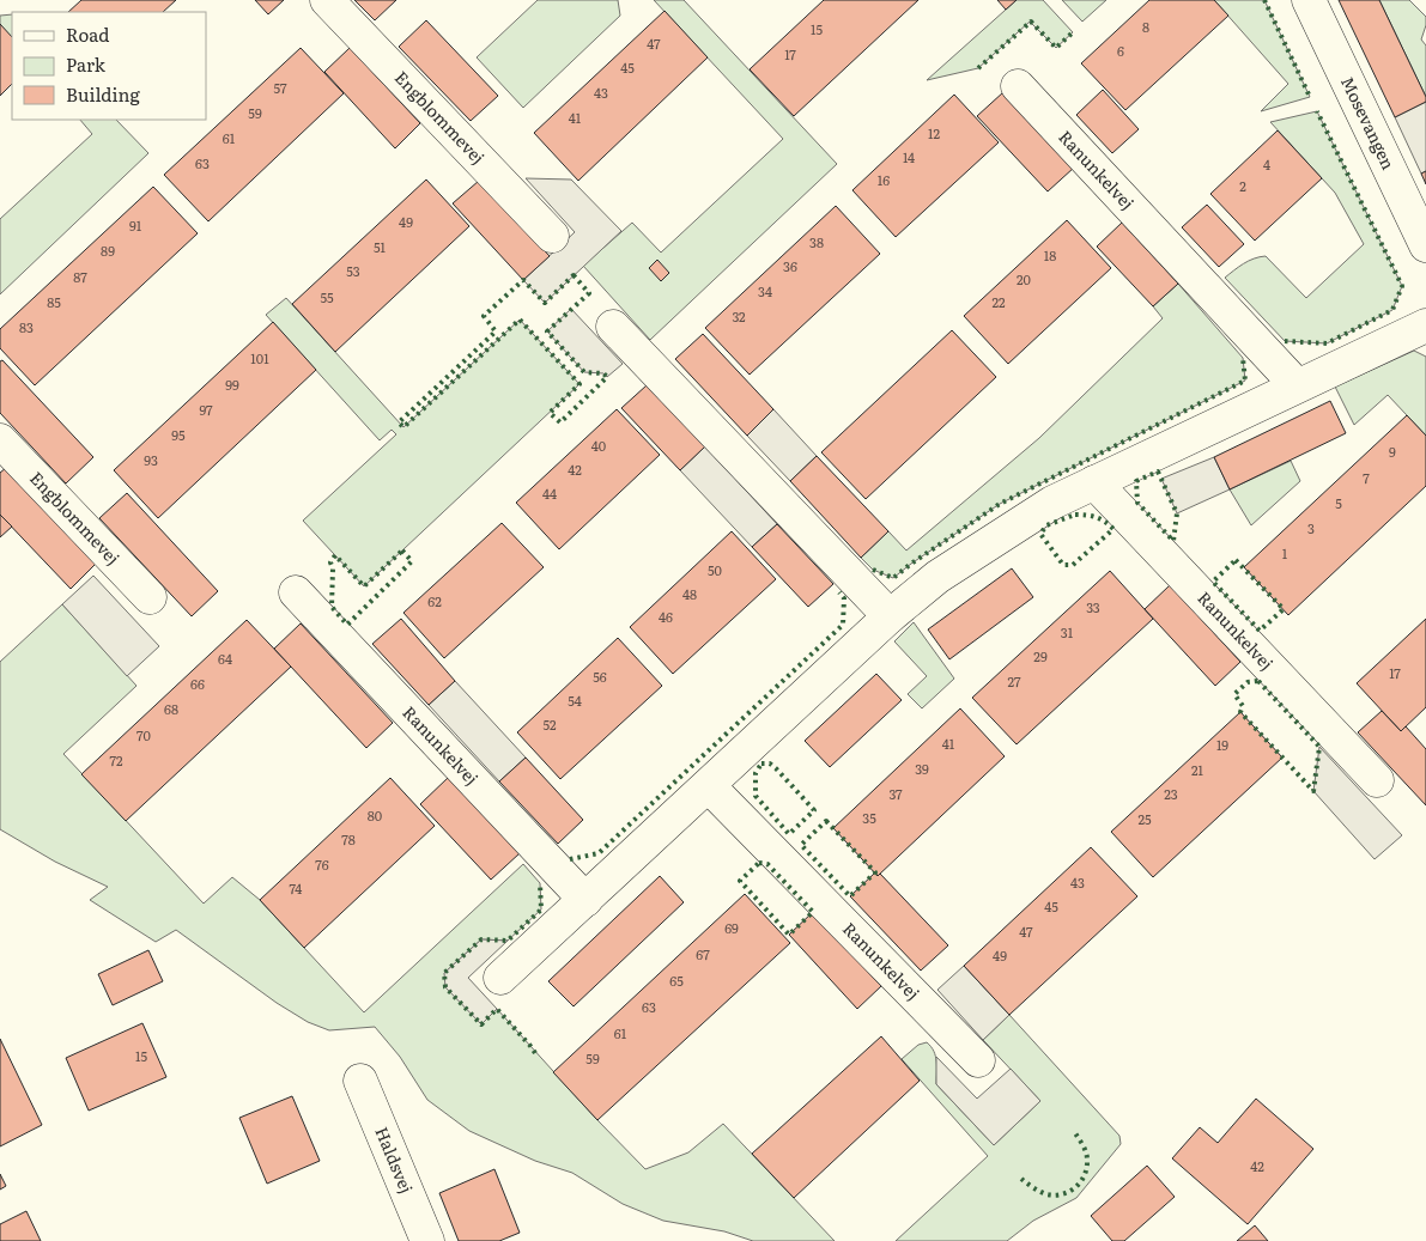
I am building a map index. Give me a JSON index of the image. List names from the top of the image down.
{
  "streets": {
    "street": [
      "Engblommevej",
      "Mosevangen",
      "Ranunkelvej",
      "Haldsvej"
    ]
  },
  "house_numbers": [
    "8",
    "15",
    "47",
    "6",
    "17",
    "45",
    "57",
    "43",
    "59",
    "41",
    "12",
    "61",
    "14",
    "63",
    "4",
    "16",
    "2",
    "49",
    "91",
    "38",
    "51",
    "89",
    "18",
    "36",
    "53",
    "87",
    "20",
    "34",
    "55",
    "85",
    "22",
    "32",
    "83",
    "101",
    "99",
    "97",
    "95",
    "40",
    "9",
    "93",
    "42",
    "7",
    "44",
    "5",
    "3",
    "1",
    "50",
    "48",
    "62",
    "33",
    "46",
    "31",
    "29",
    "64",
    "17",
    "56",
    "27",
    "66",
    "54",
    "68",
    "52",
    "70",
    "41",
    "19",
    "72",
    "39",
    "21",
    "37",
    "23",
    "80",
    "35",
    "25",
    "78",
    "76",
    "43",
    "74",
    "45",
    "69",
    "47",
    "67",
    "49",
    "65",
    "63",
    "61",
    "15",
    "59",
    "42"
  ],
  "legend": ["Road", "Park", "Building"]
}
